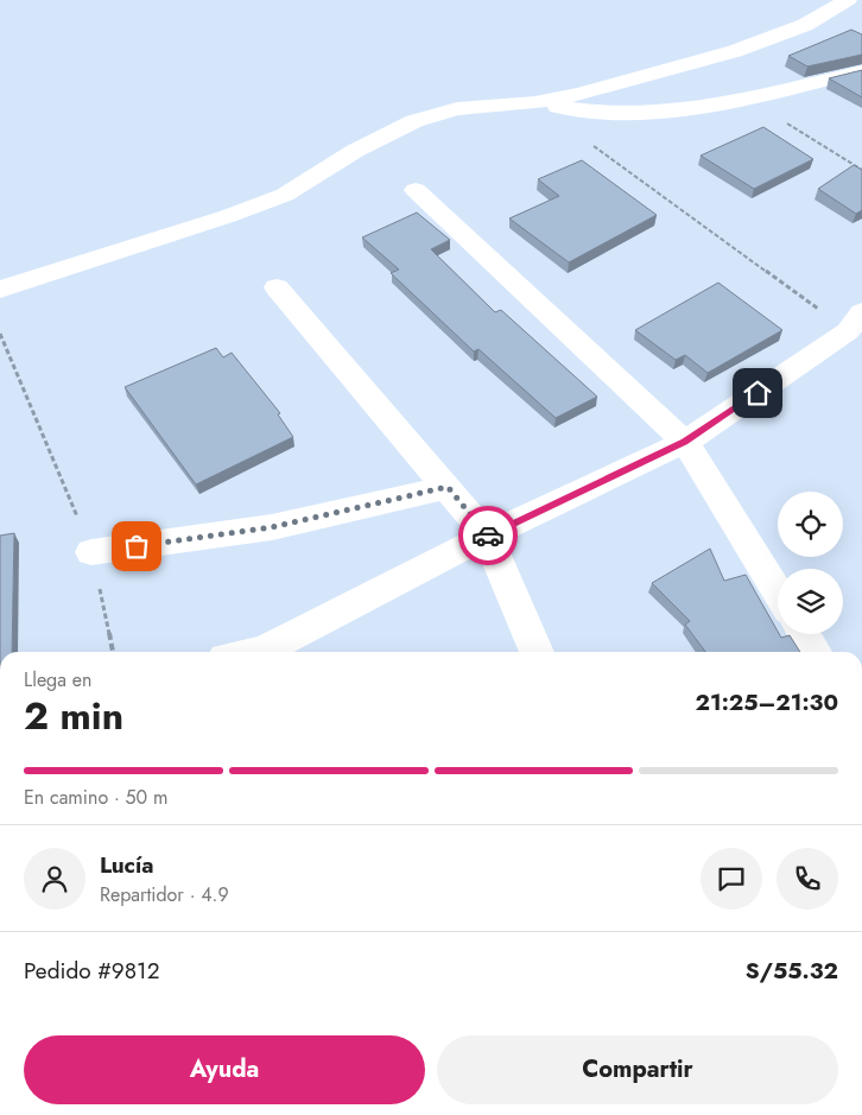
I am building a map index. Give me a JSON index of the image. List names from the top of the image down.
{
  "page": {
    "heading": ["2 min", "Llega en", "21:25–21:30"],
    "panel": [
      "Lucía",
      "Repartidor · 4.9",
      "Pedido #9812",
      "S/55.32"
    ],
    "bar": "En camino · 50 m",
    "buttons": ["Ayuda", "Compartir"]
  }
}
